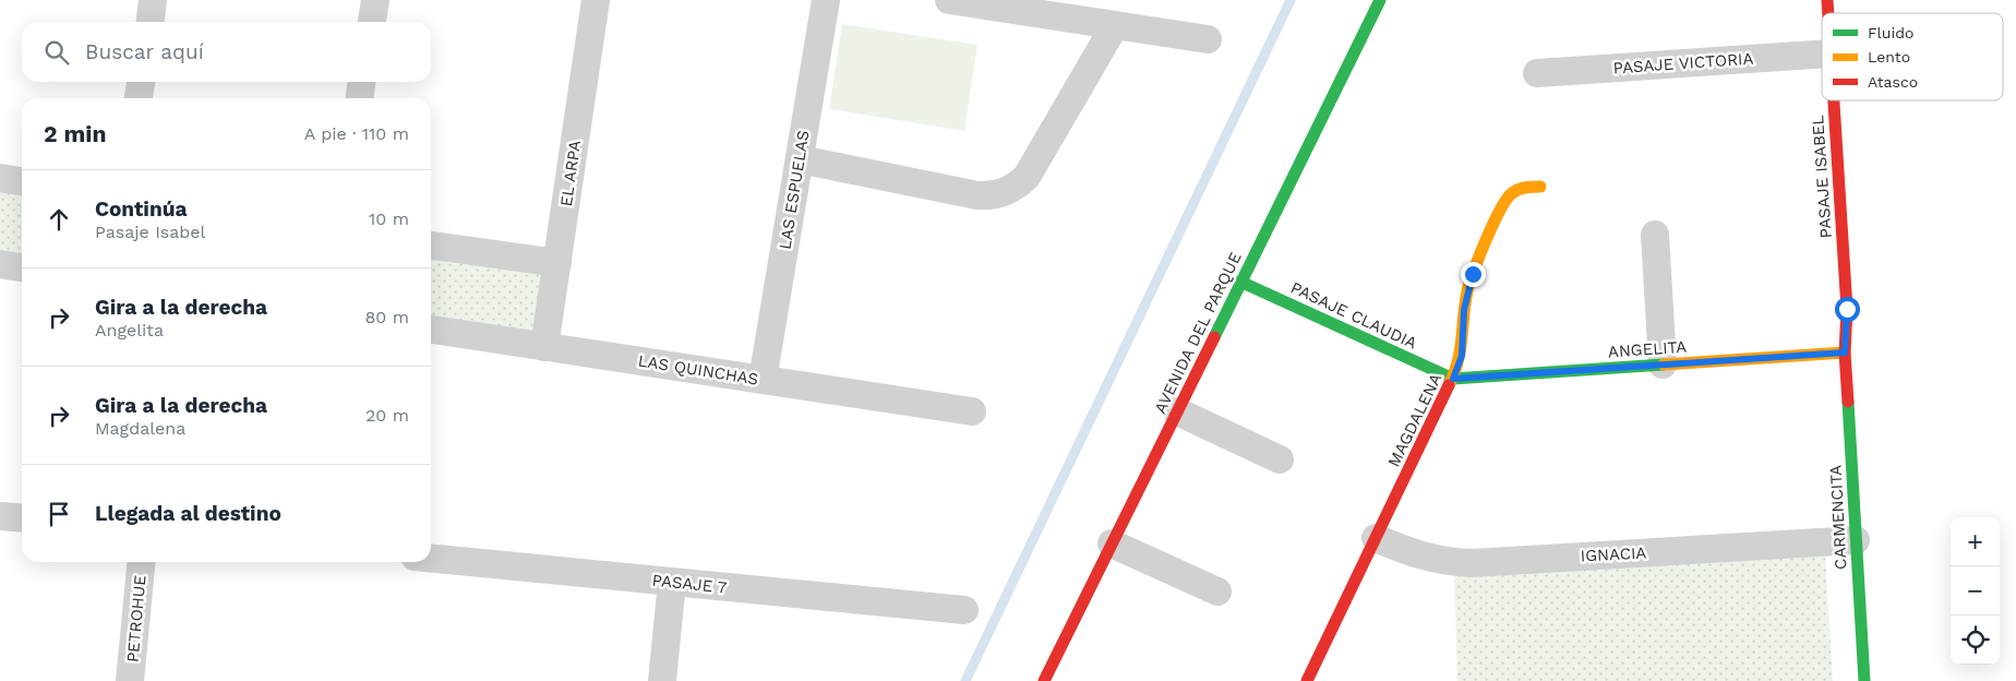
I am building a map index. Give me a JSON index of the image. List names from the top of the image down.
{
  "streets": {
    "street": [
      "PASAJE VICTORIA",
      "EL ARPA",
      "PASAJE ISABEL",
      "LAS ESPUELAS",
      "PASAJE CLAUDIA",
      "AVENIDA DEL PARQUE",
      "ANGELITA",
      "LAS QUINCHAS",
      "MAGDALENA",
      "CARMENCITA",
      "IGNACIA",
      "PASAJE 7",
      "PETROHUE"
    ]
  },
  "crossings": [
    ["EL ARPA", "LAS QUINCHAS"],
    ["PASAJE ISABEL", "ANGELITA"],
    ["PASAJE ISABEL", "CARMENCITA"],
    ["LAS ESPUELAS", "LAS QUINCHAS"],
    ["PASAJE CLAUDIA", "AVENIDA DEL PARQUE"],
    ["PASAJE CLAUDIA", "ANGELITA"],
    ["PASAJE CLAUDIA", "MAGDALENA"],
    ["ANGELITA", "MAGDALENA"],
    ["ANGELITA", "CARMENCITA"],
    ["MAGDALENA", "IGNACIA"],
    ["CARMENCITA", "IGNACIA"]
  ],
  "legend": ["Fluido", "Lento", "Atasco"],
  "page": {
    "search": "Buscar aquí",
    "heading": ["2 min", "A pie · 110 m"],
    "list": [
      ["Continúa", "Pasaje Isabel", "10 m"],
      ["Gira a la derecha", "Angelita", "80 m"],
      ["Gira a la derecha", "Magdalena", "20 m"],
      "Llegada al destino"
    ],
    "map_buttons": ["+", "−"]
  }
}
